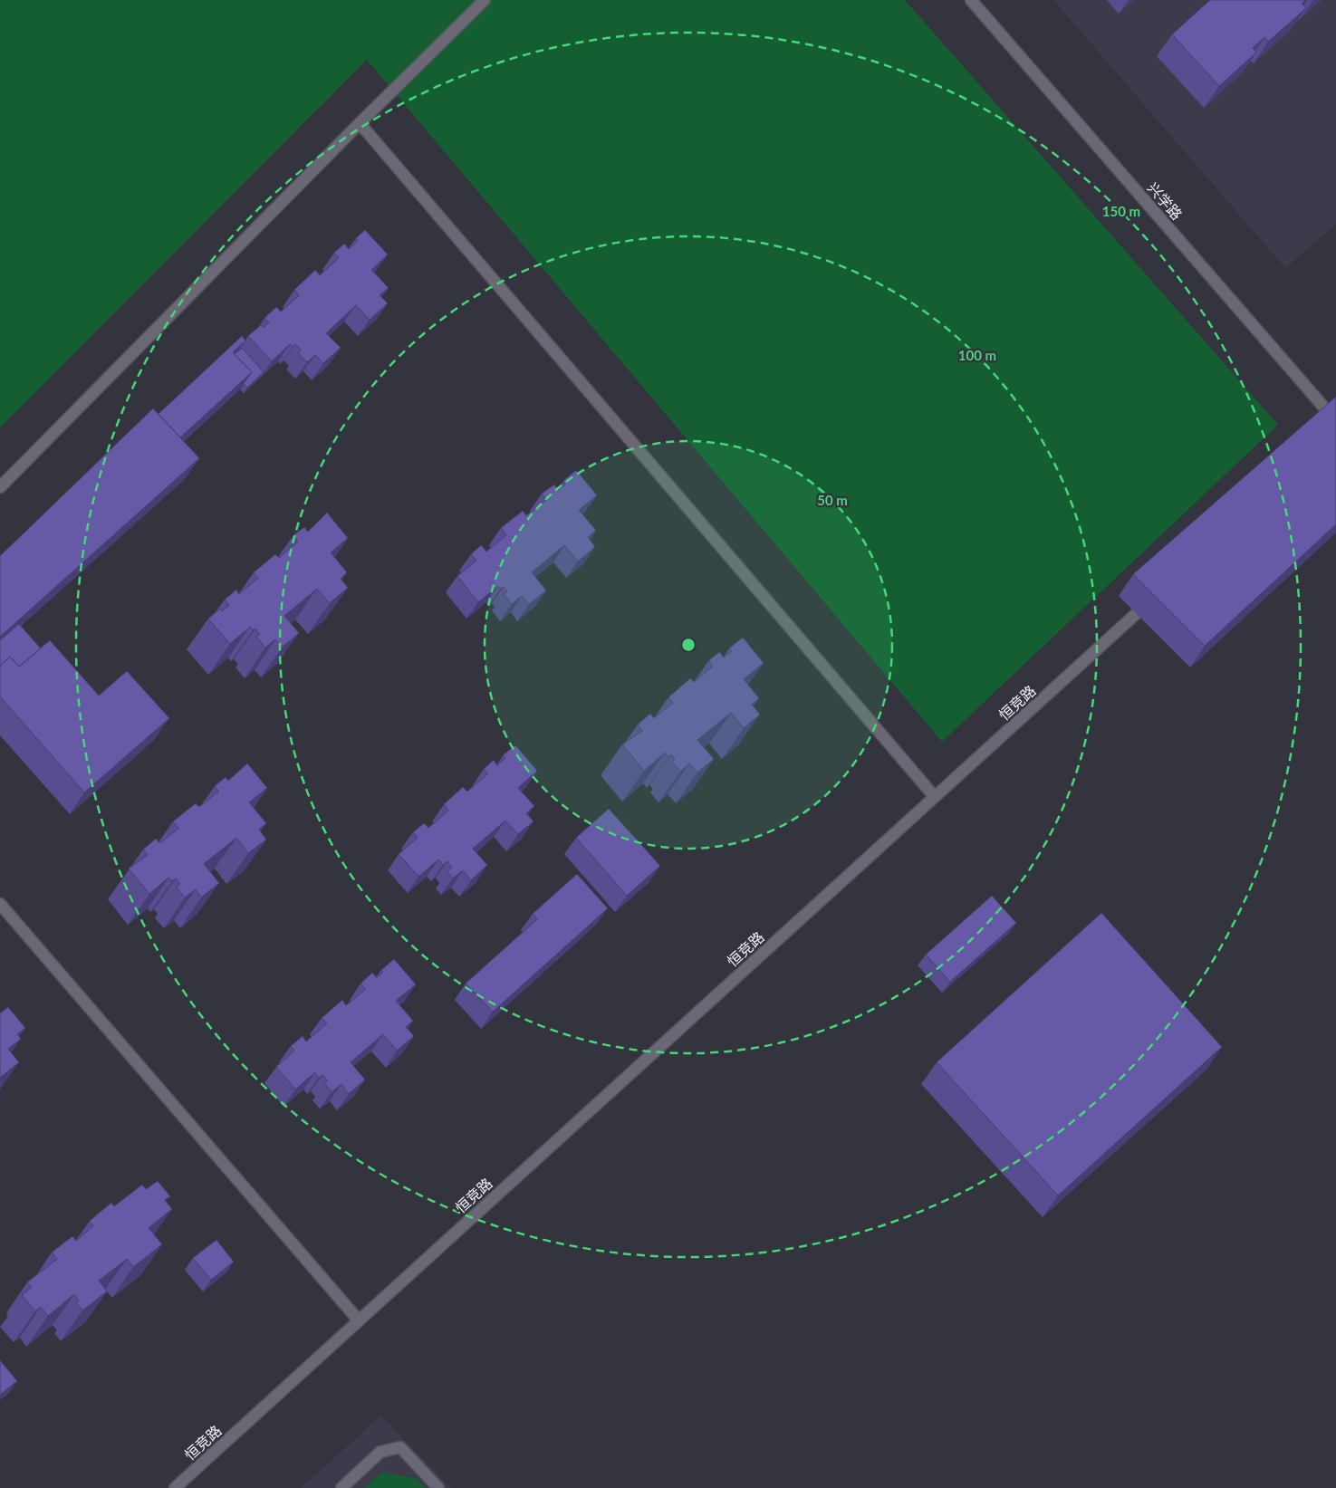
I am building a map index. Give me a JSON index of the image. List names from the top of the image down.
{
  "streets": {
    "street": ["兴学路", "恒竞路"]
  },
  "rings": ["150 m", "100 m", "50 m"]
}
